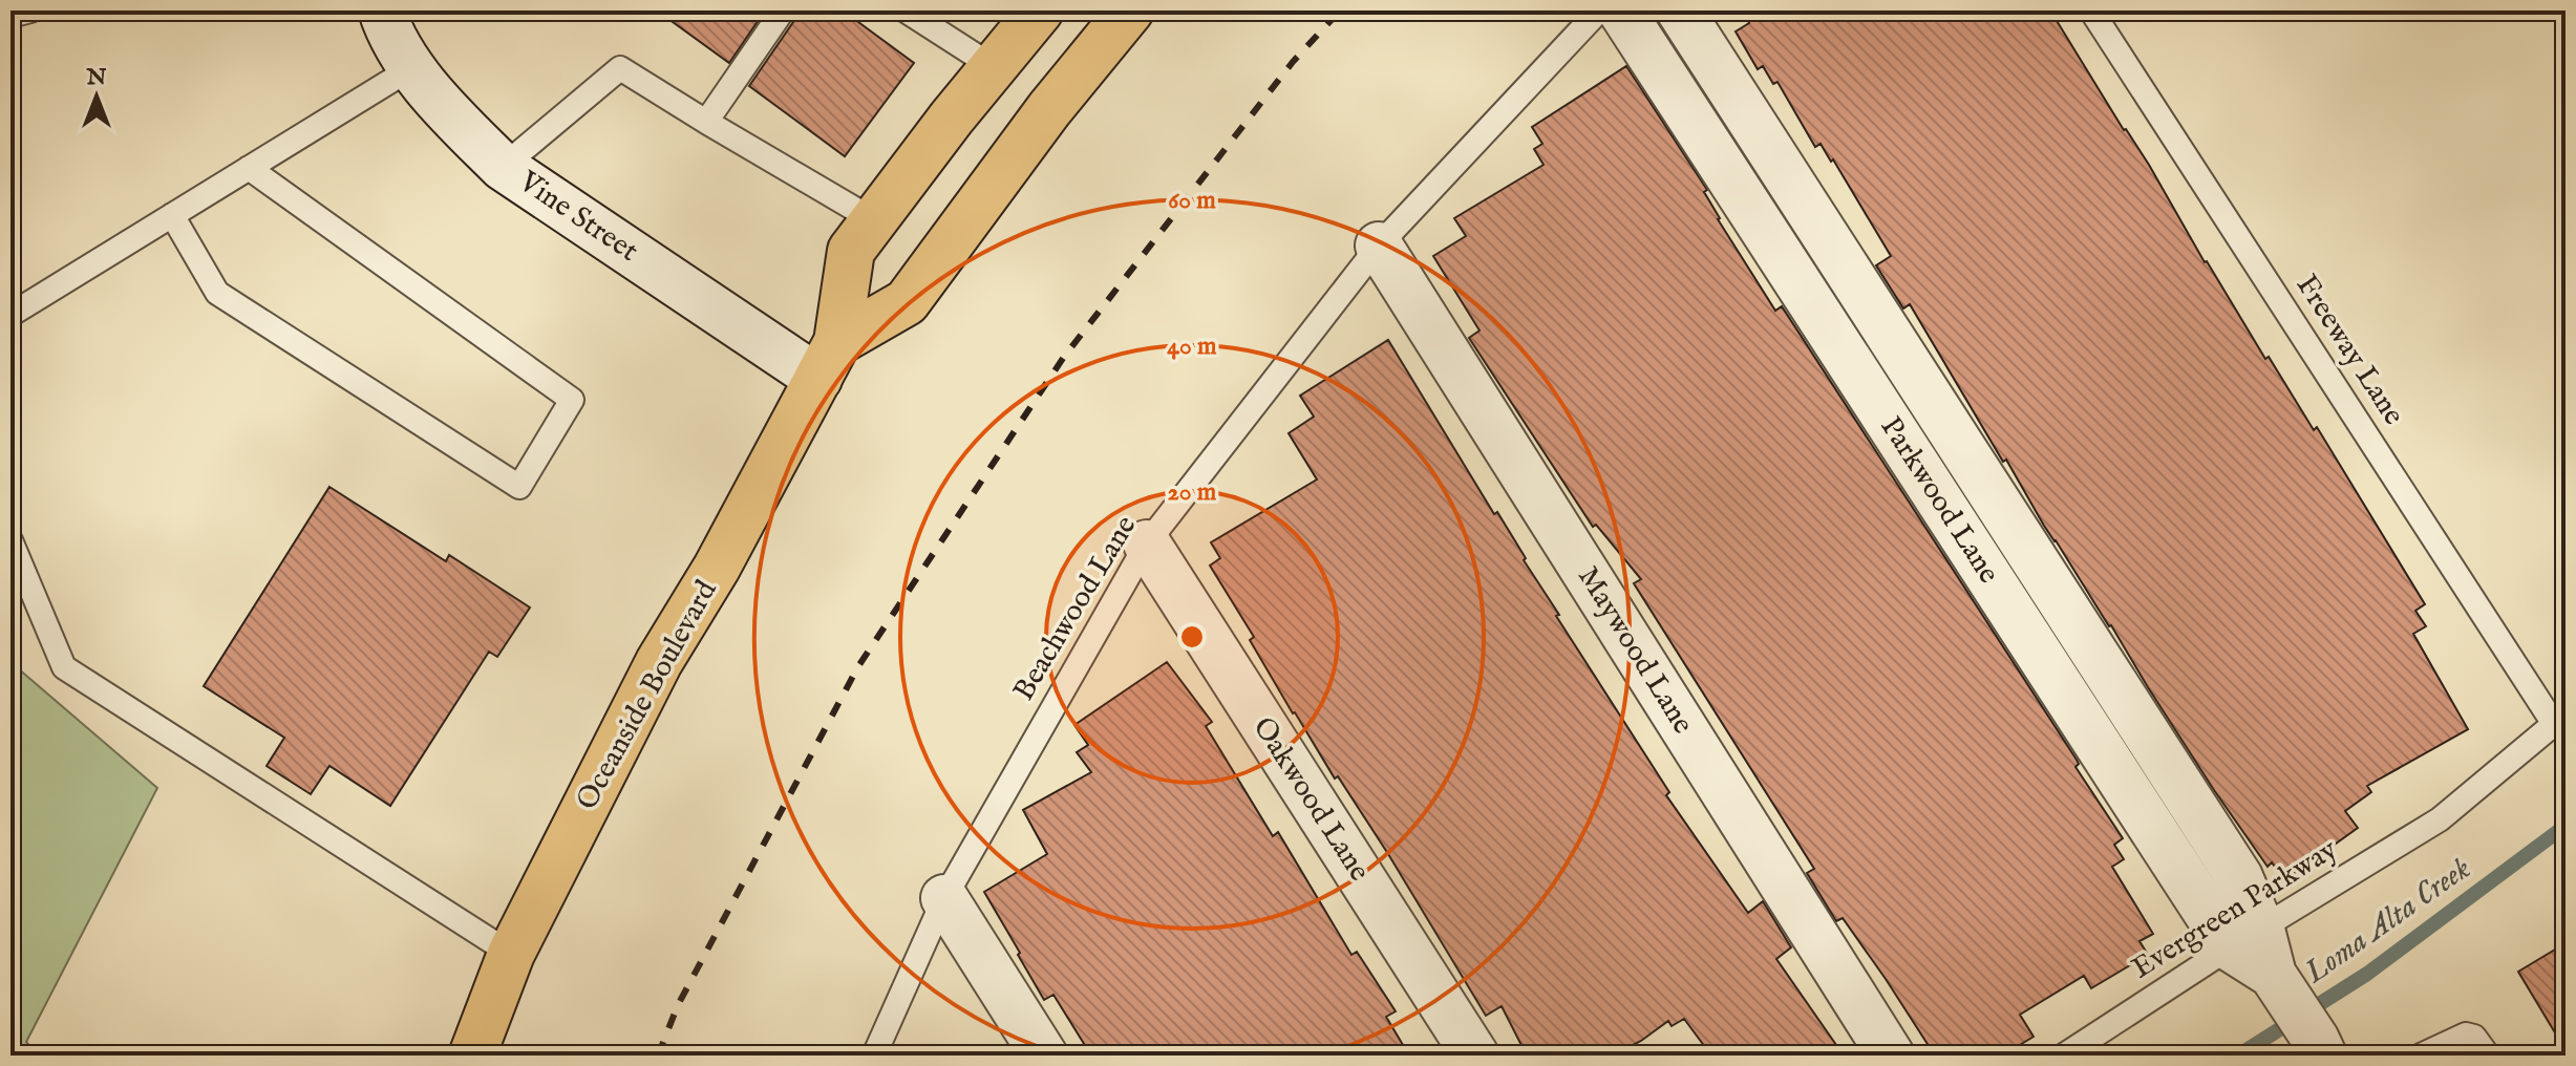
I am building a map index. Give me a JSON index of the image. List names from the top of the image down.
{
  "streets": {
    "main road": ["Oceanside Boulevard"],
    "street": [
      "Vine Street",
      "Parkwood Lane",
      "Maywood Lane",
      "Oakwood Lane"
    ],
    "lane": ["Freeway Lane", "Beachwood Lane", "Evergreen Parkway"]
  },
  "crossings": [
    ["Vine Street", "Oceanside Boulevard"],
    ["Freeway Lane", "Evergreen Parkway"],
    ["Parkwood Lane", "Evergreen Parkway"],
    ["Beachwood Lane", "Maywood Lane"],
    ["Beachwood Lane", "Oakwood Lane"]
  ],
  "water": ["Loma Alta Creek"],
  "north": "top",
  "rings": ["60 m", "40 m", "20 m"]
}
